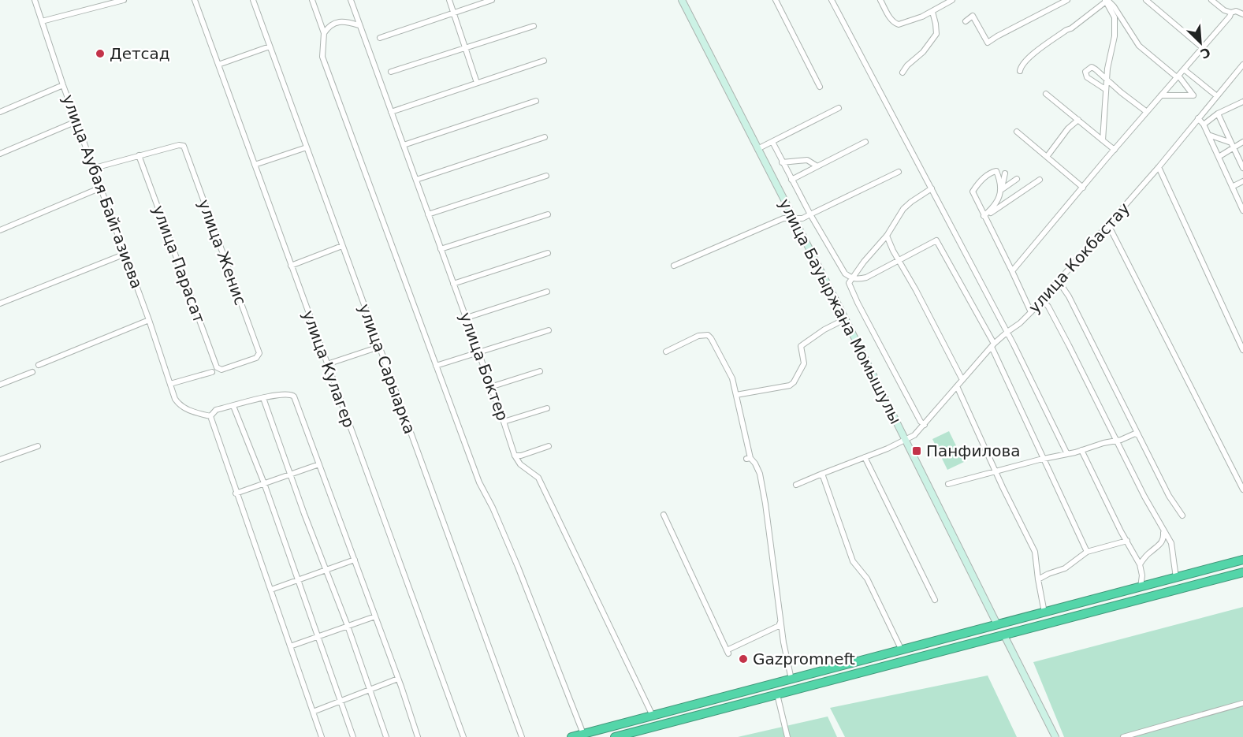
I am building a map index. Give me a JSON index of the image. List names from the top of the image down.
{
  "streets": {
    "street": [
      "улица Аубая Байгазиева",
      "улица Женис",
      "улица Кокбастау",
      "улица Парасат",
      "улица Бауыржана Момышулы",
      "улица Боктер",
      "улица Кулагер",
      "улица Сарыарка"
    ]
  },
  "crossings": [
    ["улица Женис", "улица Парасат"],
    ["улица Кокбастау", "улица Бауыржана Момышулы"]
  ],
  "places": {
    "other": ["Детсад", "Gazpromneft"],
    "transit": ["Панфилова"]
  },
  "north": "bottom right"
}
